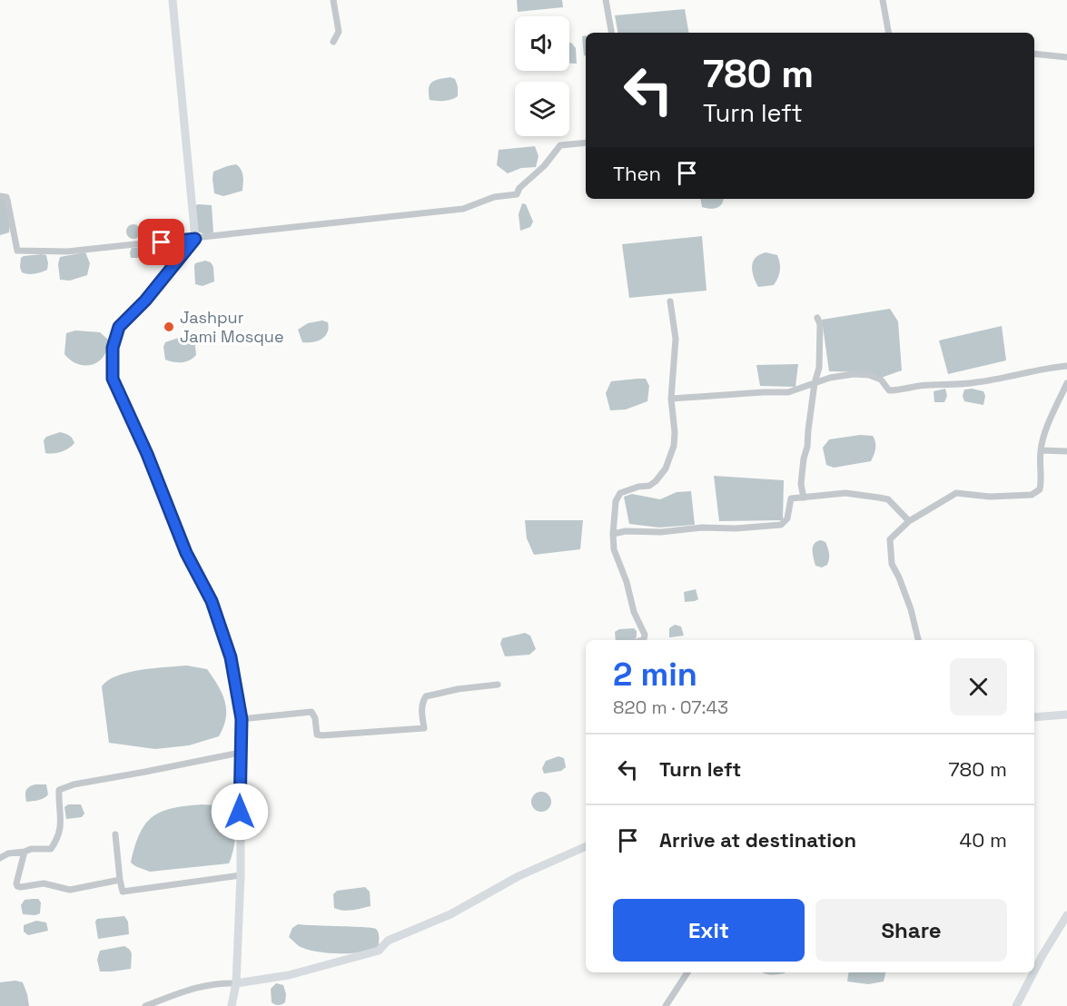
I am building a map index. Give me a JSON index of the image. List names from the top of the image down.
{
  "places": ["Jashpur Jami Mosque"],
  "page": {
    "turn": ["780 m", "Turn left"],
    "then": "Then",
    "heading": ["2 min", "820 m · 07:43"],
    "list": [
      {
        "name": "Turn left",
        "value": "780 m"
      },
      {
        "name": "Arrive at destination",
        "value": "40 m"
      }
    ],
    "buttons": ["Exit", "Share"]
  }
}
